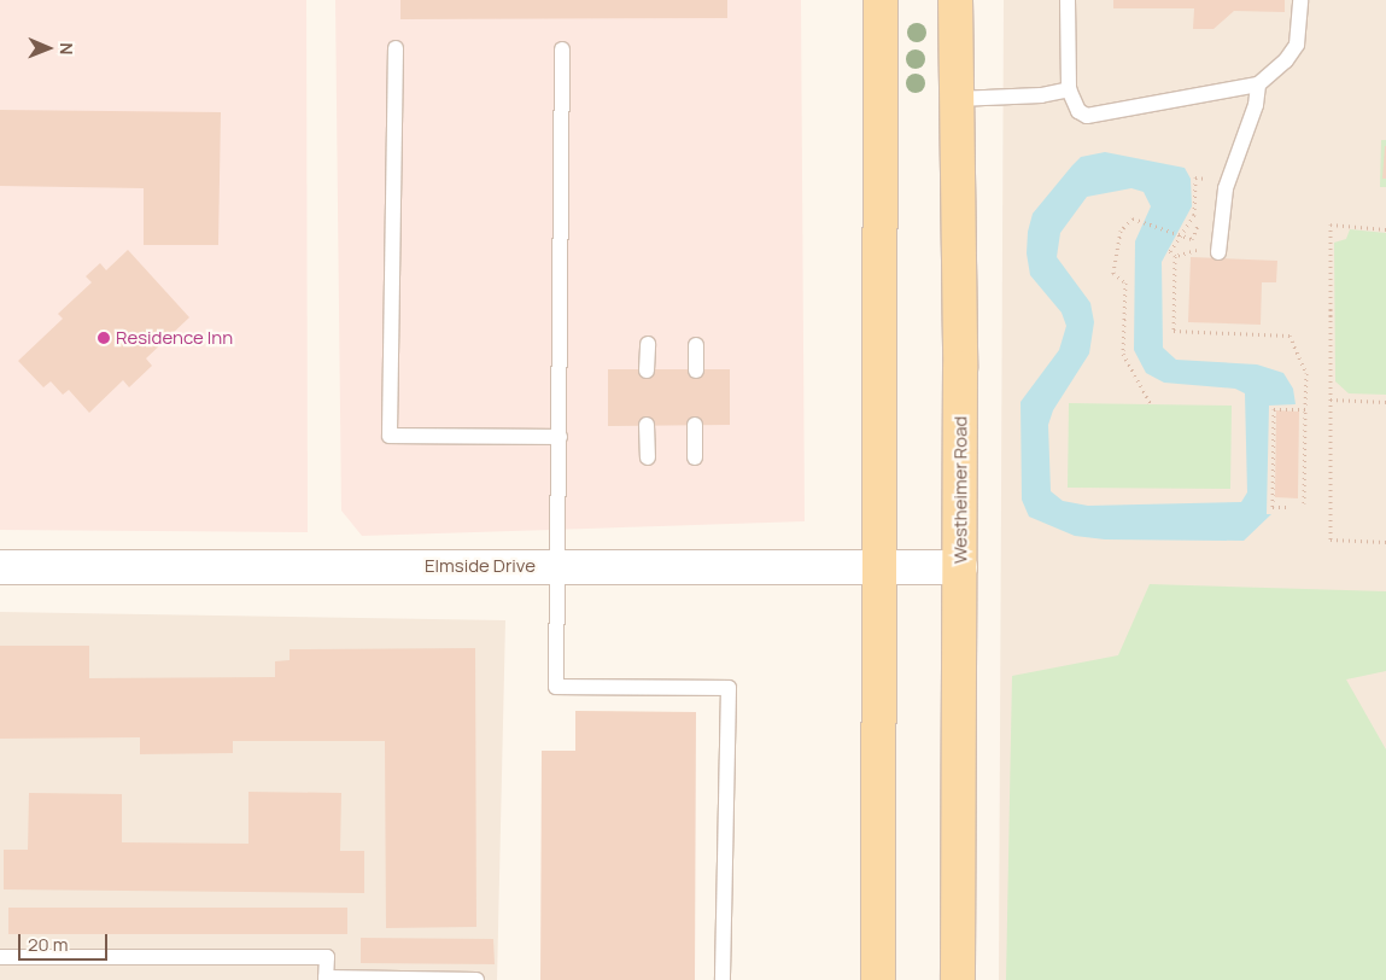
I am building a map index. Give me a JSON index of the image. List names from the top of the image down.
{
  "streets": {
    "main road": ["Westheimer Road"],
    "street": ["Elmside Drive"]
  },
  "crossings": [
    ["Westheimer Road", "Elmside Drive"]
  ],
  "places": ["Residence Inn"],
  "scale_bar": "20 m",
  "north": "right"
}
